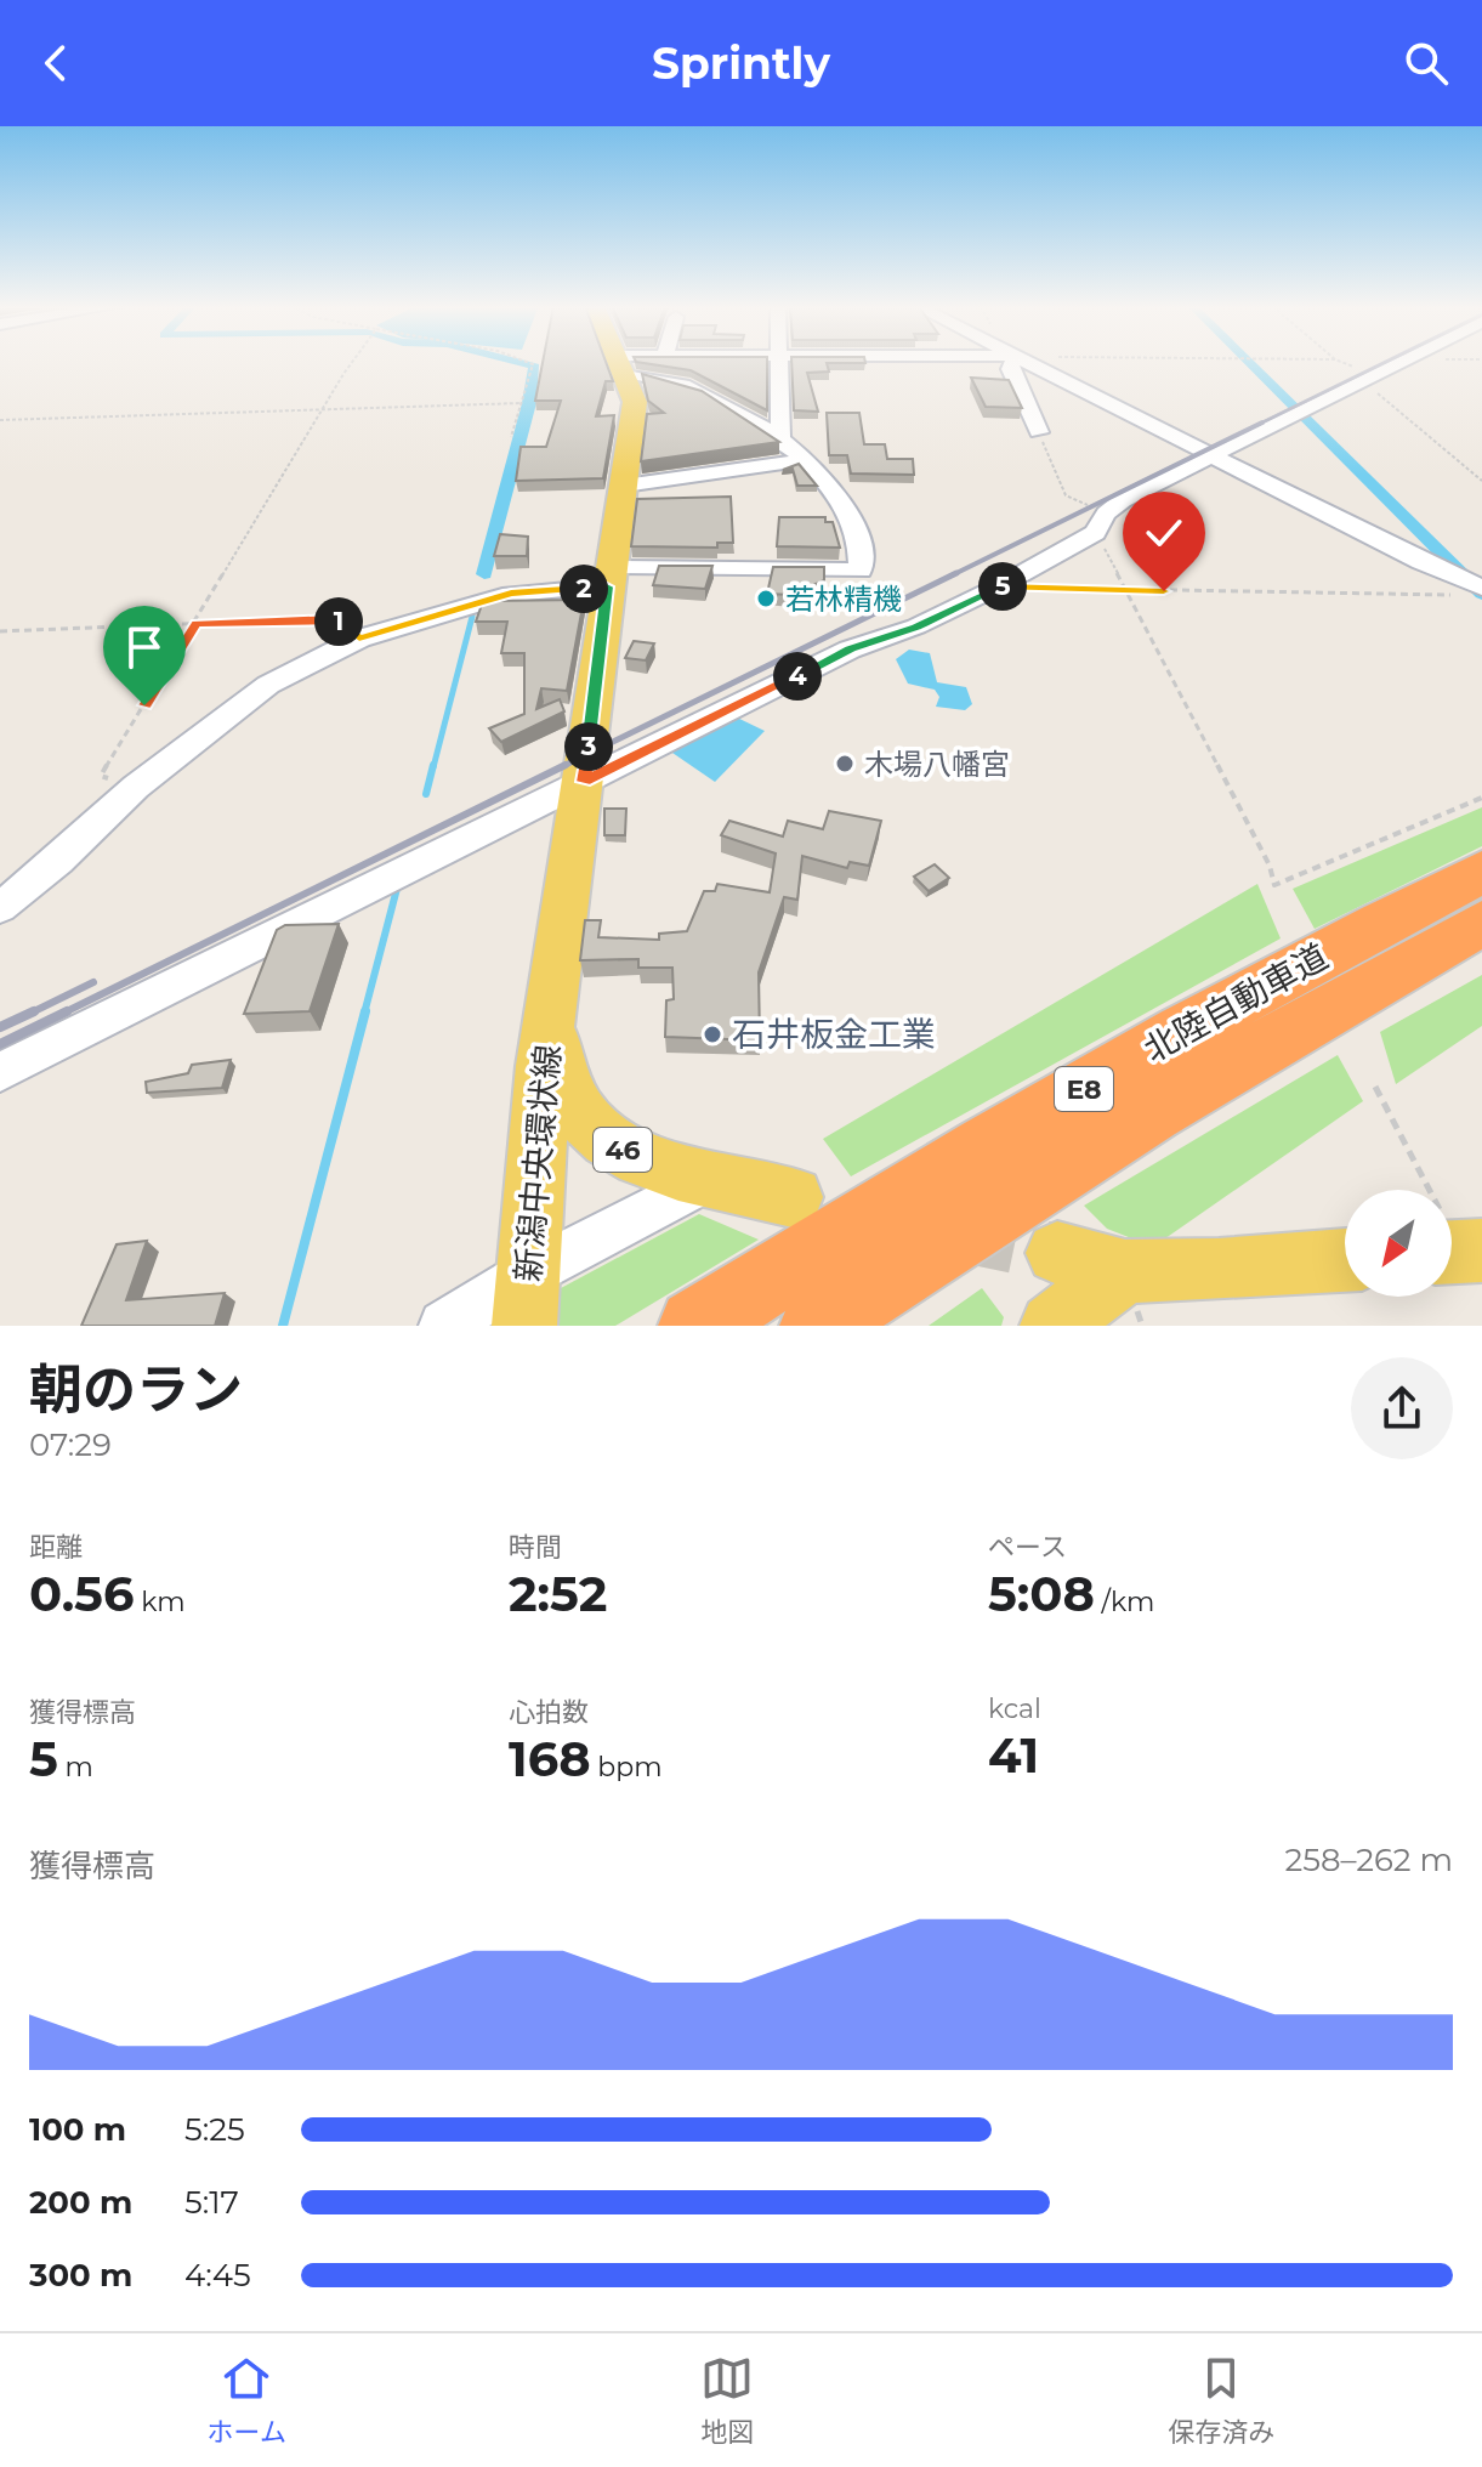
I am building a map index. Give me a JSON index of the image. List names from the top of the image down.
{
  "streets": {
    "highway": ["北陸自動車道", "E8"],
    "main road": ["46", "新潟中央環状線"]
  },
  "places": ["若林精機", "木場八幡宮", "石井板金工業"],
  "north": "bottom left",
  "page": {
    "header": "Sprintly",
    "pins": [
      "5",
      "2",
      "1",
      "4",
      "3"
    ],
    "heading": ["朝のラン", "07:29"],
    "stats": [
      ["距離", "0.56 km"],
      ["時間", "2:52"],
      ["ペース", "5:08 /km"],
      ["獲得標高", "5 m"],
      ["心拍数", "168 bpm"],
      ["kcal", "41"]
    ],
    "chart": ["獲得標高", "258–262 m"],
    "list": [
      {
        "name": "100 m",
        "note": "5:25"
      },
      {
        "name": "200 m",
        "note": "5:17"
      },
      {
        "name": "300 m",
        "note": "4:45"
      }
    ],
    "tabs": ["ホーム", "地図", "保存済み"]
  }
}
